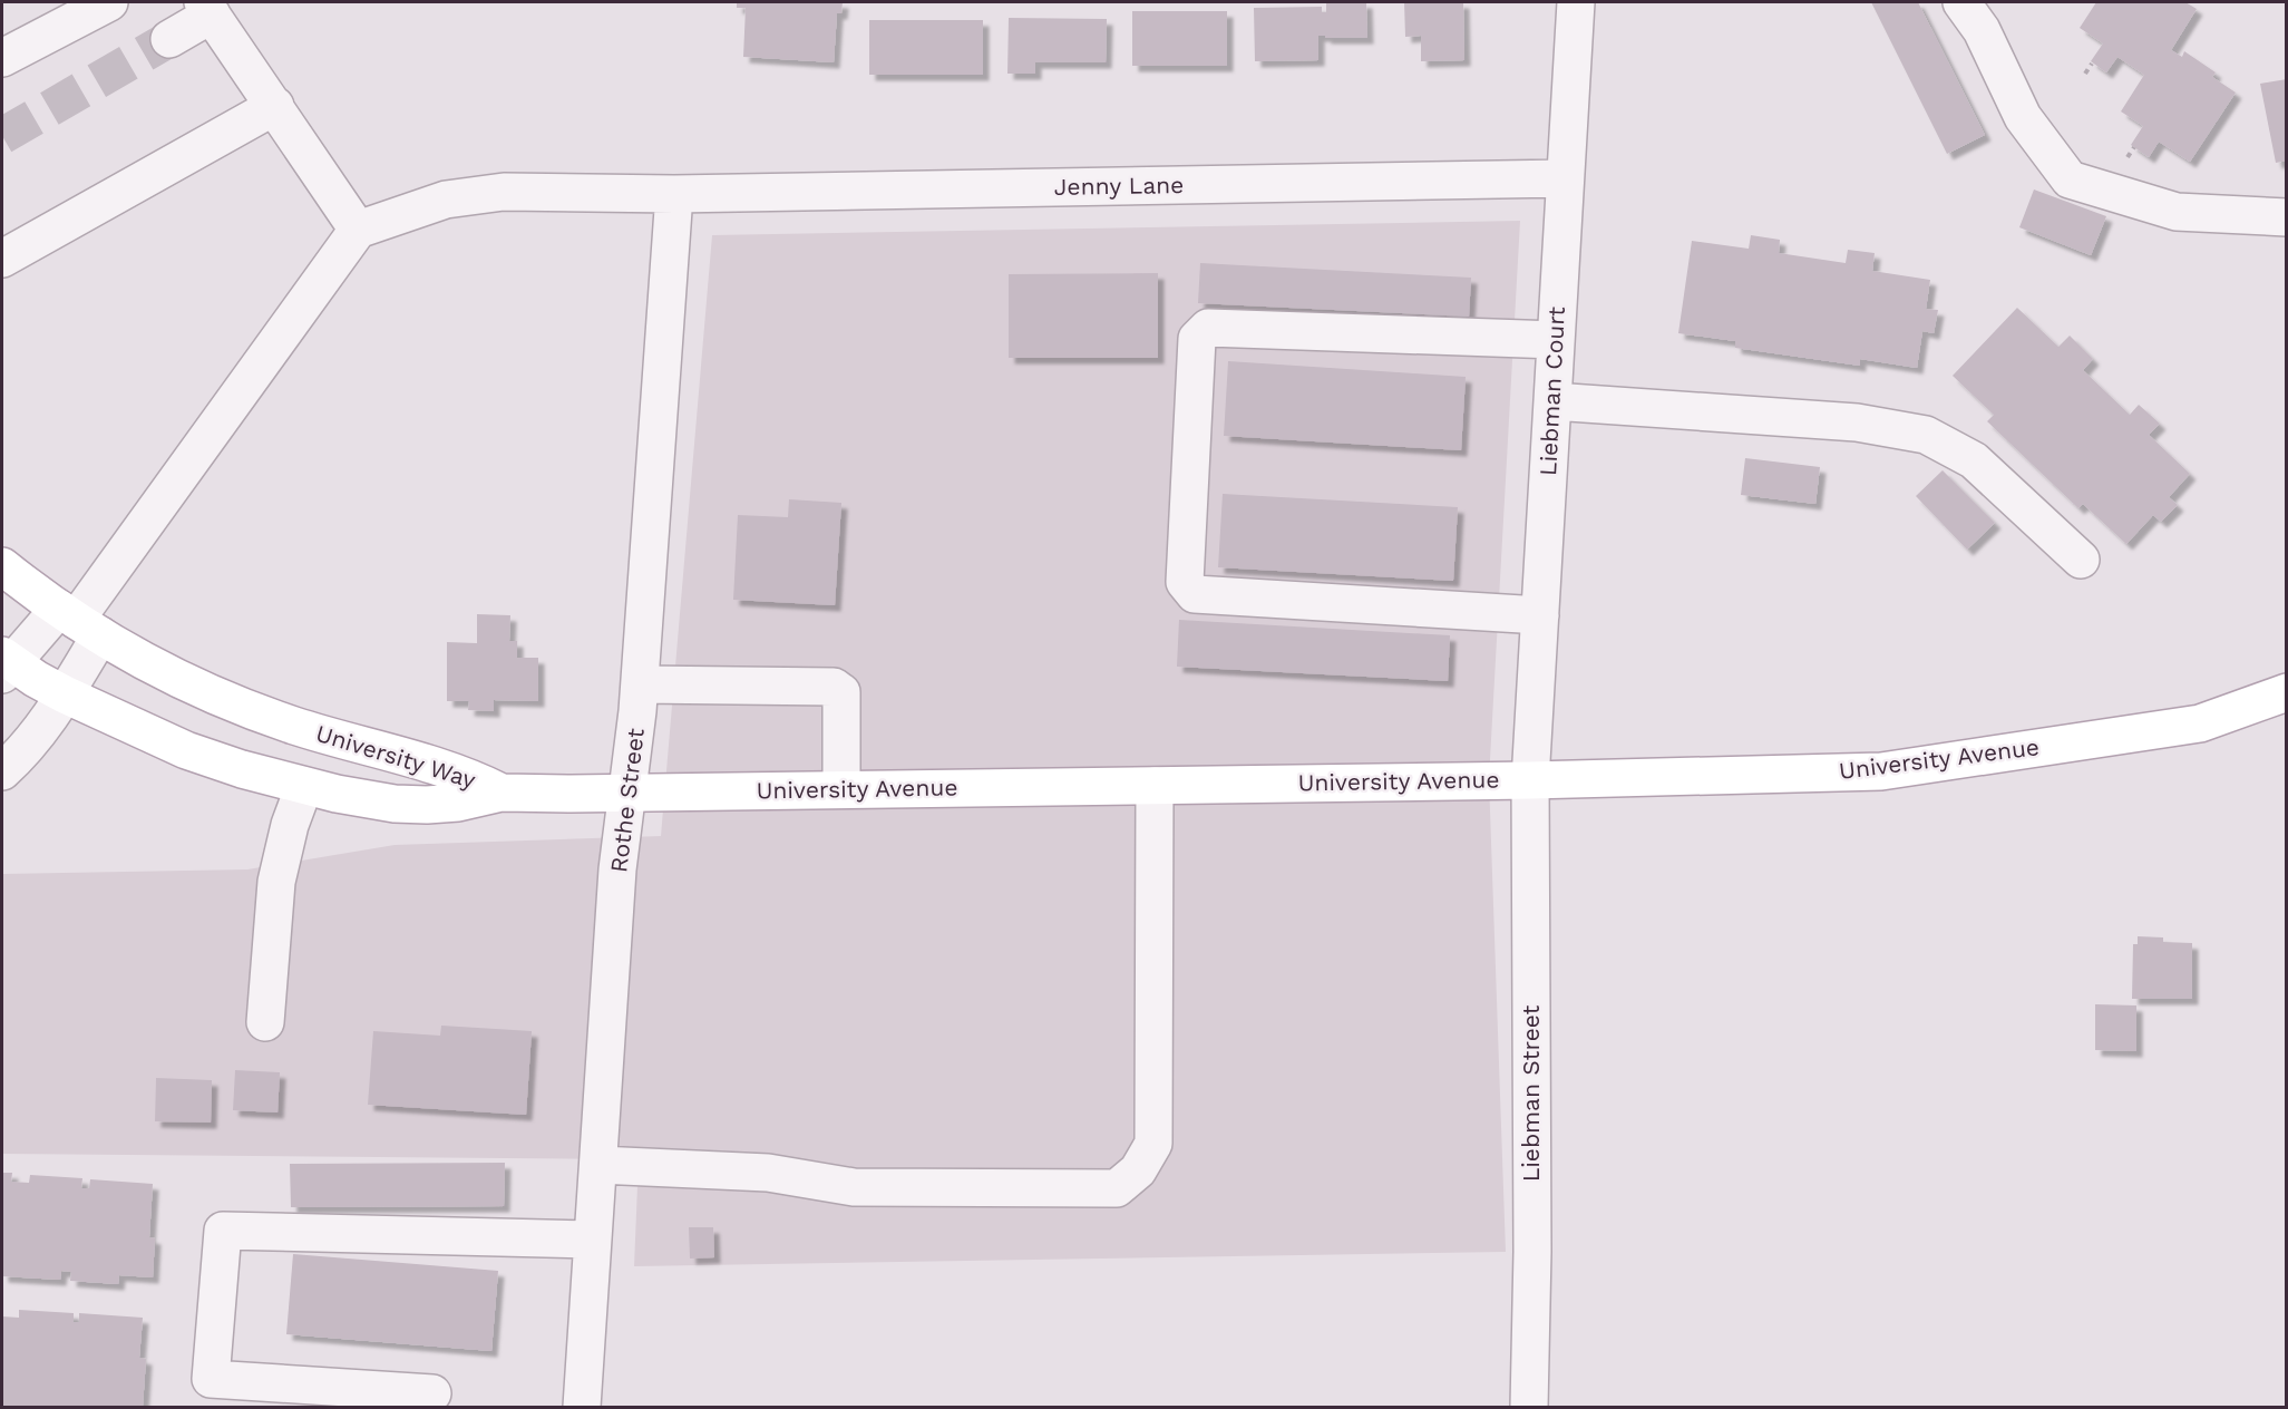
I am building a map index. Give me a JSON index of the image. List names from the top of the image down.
{
  "streets": {
    "main road": ["University Way", "University Avenue"],
    "street": [
      "Jenny Lane",
      "Liebman Court",
      "Rothe Street",
      "Liebman Street"
    ]
  },
  "crossings": [
    ["Jenny Lane", "Liebman Court"],
    ["Jenny Lane", "Rothe Street"],
    ["Liebman Court", "University Avenue"],
    ["Liebman Court", "Liebman Street"],
    ["University Way", "University Avenue"],
    ["University Avenue", "Rothe Street"],
    ["University Avenue", "Liebman Street"]
  ]
}
